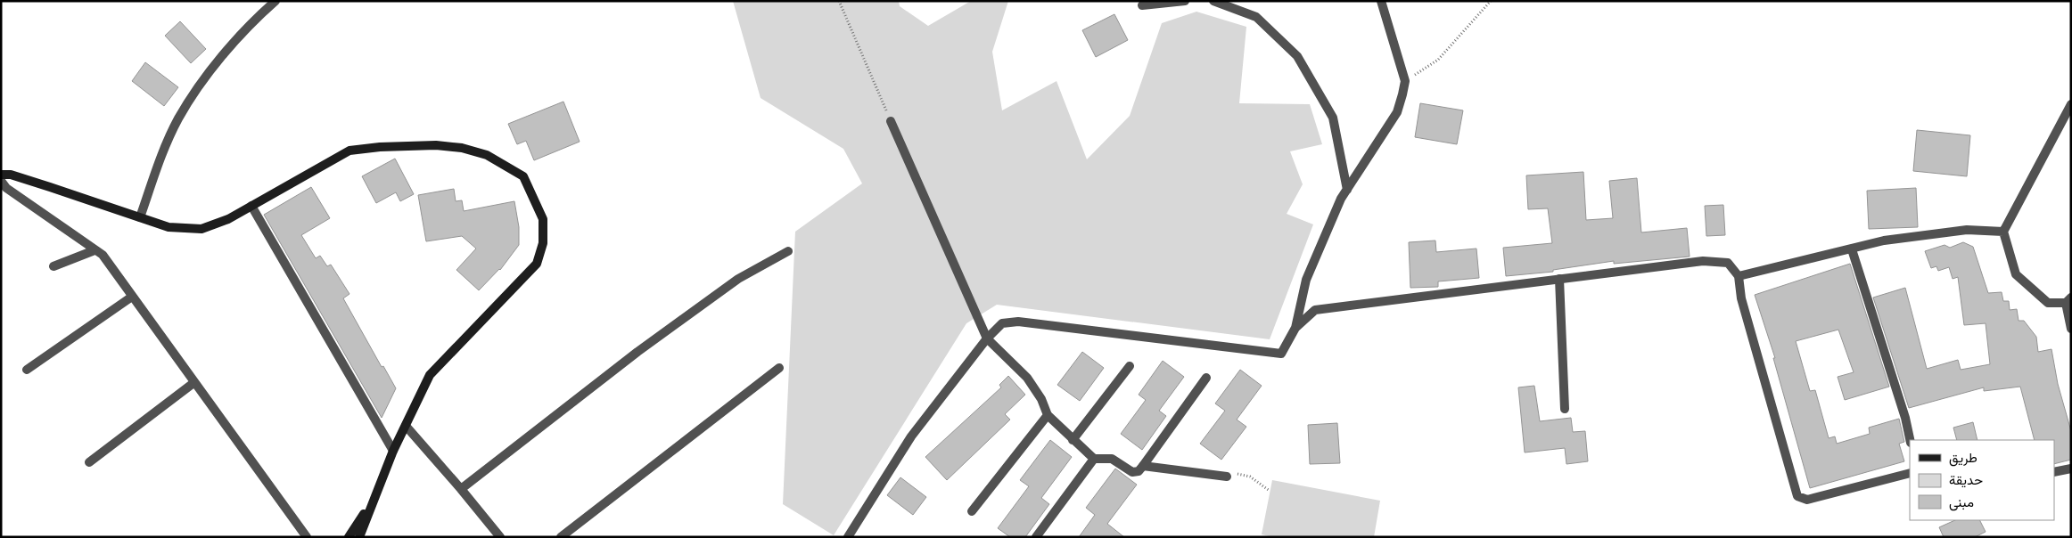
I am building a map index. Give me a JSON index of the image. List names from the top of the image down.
{
  "legend": ["طريق", "حديقة", "مبنى"]
}
